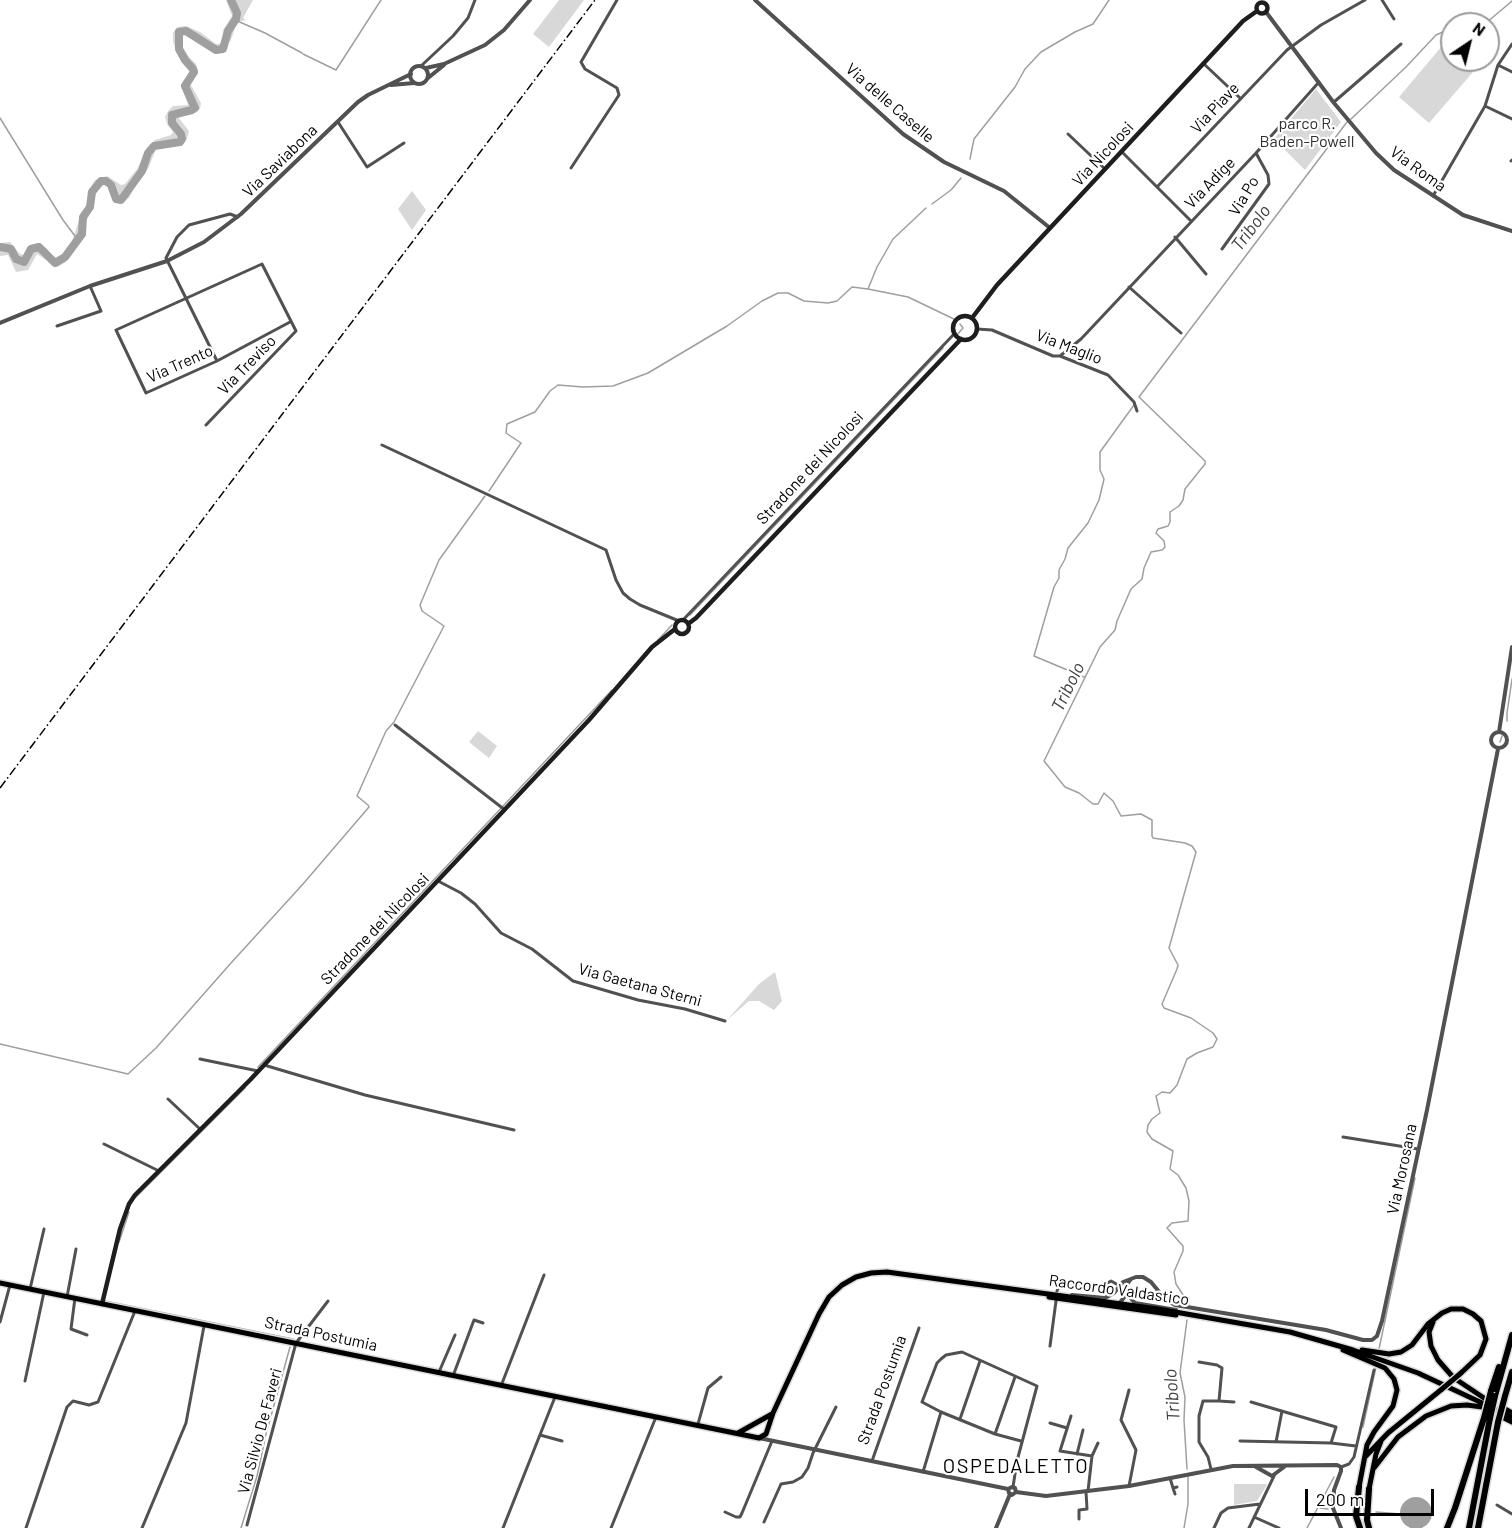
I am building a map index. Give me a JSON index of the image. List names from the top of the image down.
{
  "streets": {
    "main road": [
      "Via Nicolosi",
      "Stradone dei Nicolosi",
      "Raccordo Valdastico",
      "Strada Postumia"
    ],
    "street": [
      "Via delle Caselle",
      "Via Piave",
      "Via Saviabona",
      "Via Roma",
      "Via Adige",
      "Via Po",
      "Via Maglio",
      "Via Trento",
      "Via Treviso",
      "Via Gaetana Sterni",
      "Via Morosana",
      "Via Silvio De Faveri"
    ]
  },
  "crossings": [
    ["Via delle Caselle", "Via Nicolosi"],
    ["Via Piave", "Via Roma"],
    ["Via Nicolosi", "Via Roma"],
    ["Via Nicolosi", "Via Maglio"],
    ["Via Nicolosi", "Stradone dei Nicolosi"],
    ["Via Roma", "Via Adige"],
    ["Via Adige", "Via Po"],
    ["Via Adige", "Via Maglio"],
    ["Via Maglio", "Stradone dei Nicolosi"],
    ["Via Trento", "Via Treviso"],
    ["Stradone dei Nicolosi", "Via Gaetana Sterni"],
    ["Stradone dei Nicolosi", "Strada Postumia"],
    ["Raccordo Valdastico", "Strada Postumia"],
    ["Strada Postumia", "Via Silvio De Faveri"]
  ],
  "districts": ["OSPEDALETTO"],
  "water": ["Tribolo"],
  "parks": ["parco R. Baden-Powell"],
  "scale_bar": "200 m",
  "north": "top right"
}
